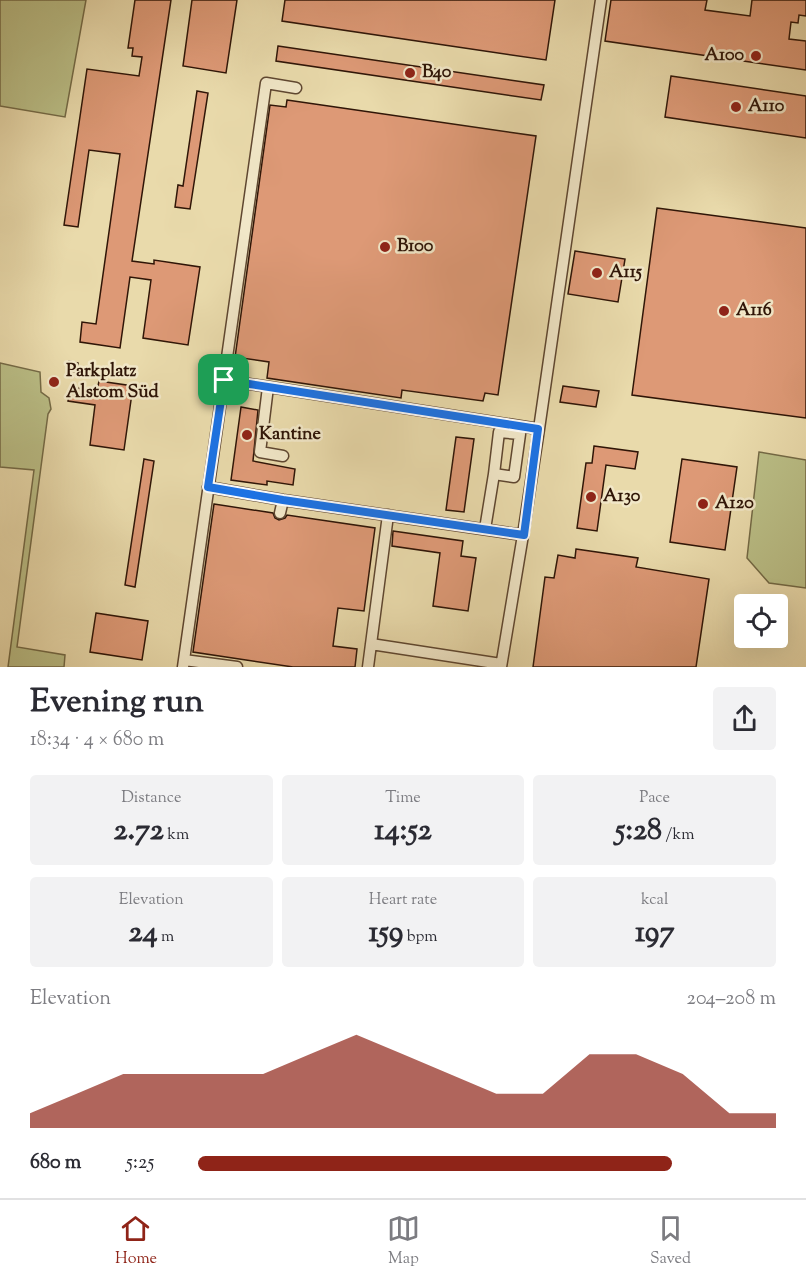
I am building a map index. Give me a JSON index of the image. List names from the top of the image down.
{
  "places": [
    "A100",
    "B40",
    "A110",
    "B100",
    "A115",
    "A116",
    "Parkplatz Alstom Süd",
    "Kantine",
    "A130",
    "A120"
  ],
  "page": {
    "heading": ["Evening run", "18:34 · 4 × 680 m"],
    "stats": [
      ["Distance", "2.72 km"],
      ["Time", "14:52"],
      ["Pace", "5:28 /km"],
      ["Elevation", "24 m"],
      ["Heart rate", "159 bpm"],
      ["kcal", "197"]
    ],
    "chart": ["Elevation", "204–208 m"],
    "list": [
      {
        "name": "680 m",
        "note": "5:25"
      }
    ],
    "tabs": ["Home", "Map", "Saved"]
  }
}
